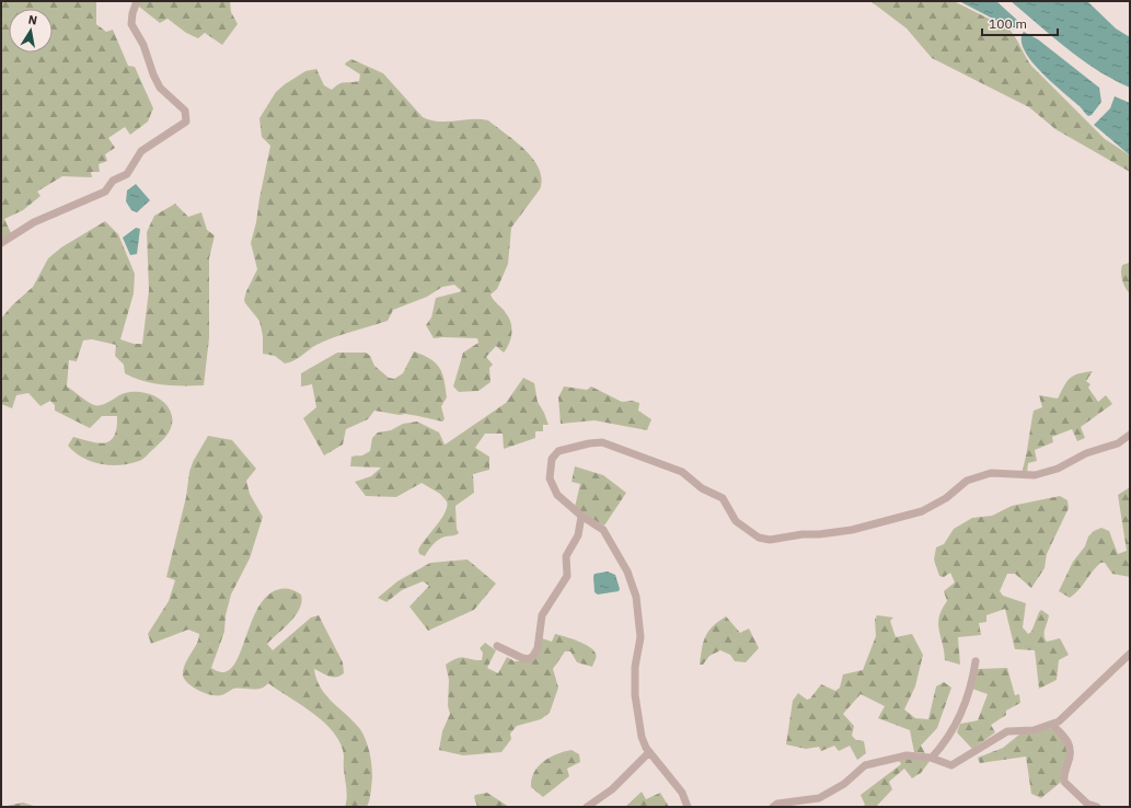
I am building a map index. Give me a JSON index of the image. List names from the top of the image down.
{
  "scale_bar": "100 m",
  "north": "top"
}
